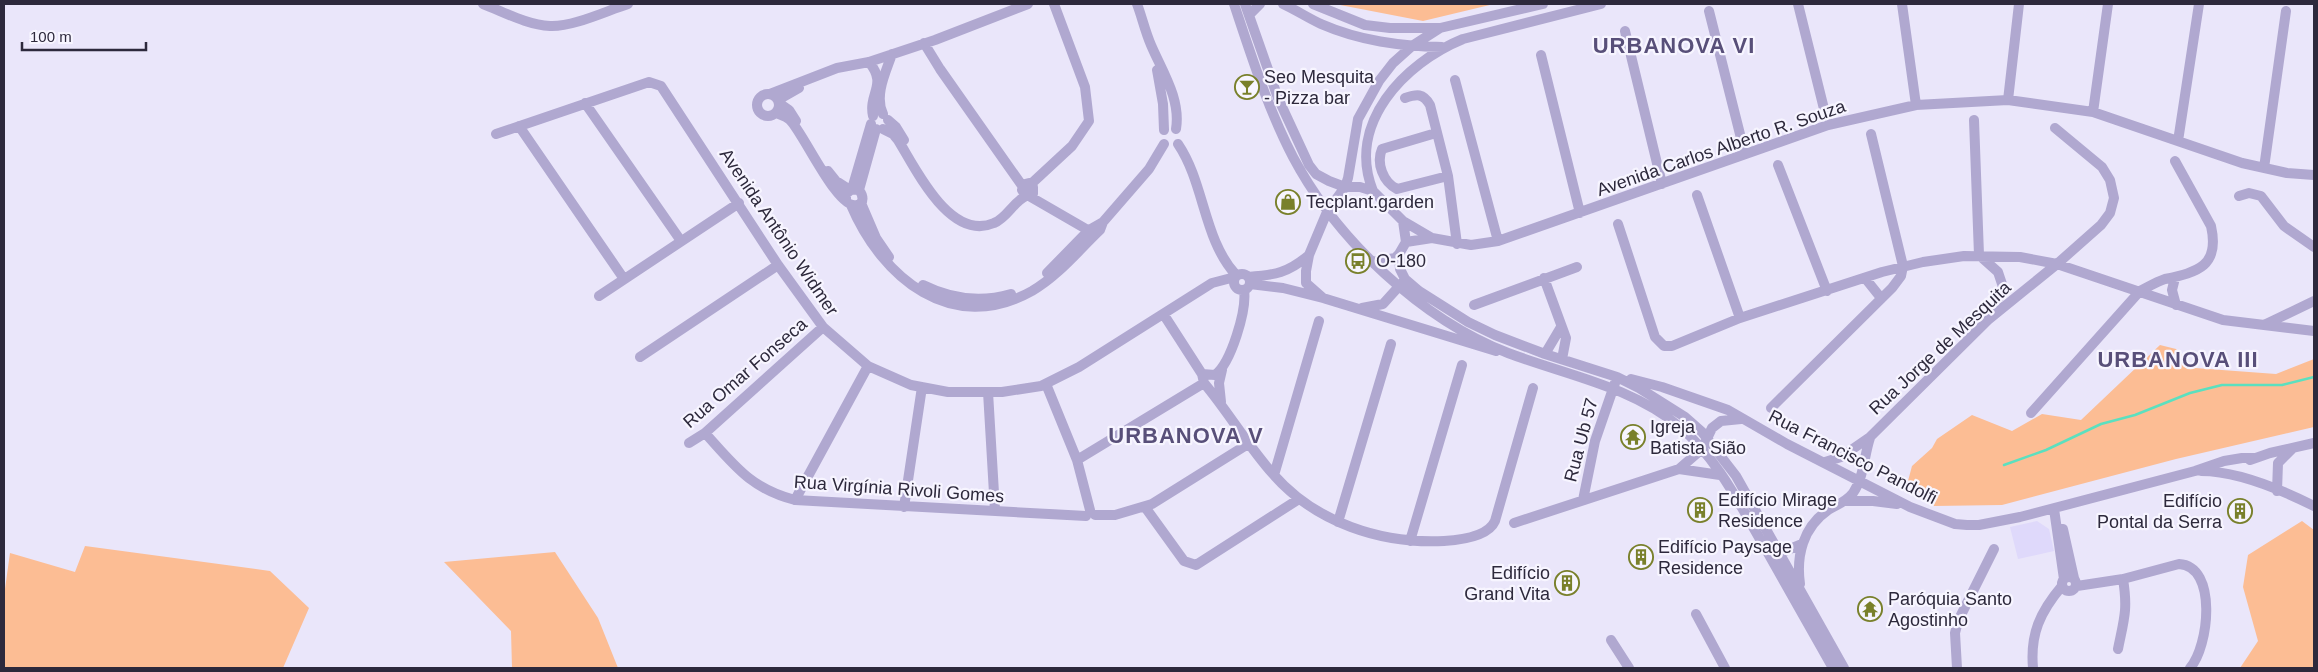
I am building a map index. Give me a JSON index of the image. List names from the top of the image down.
{
  "streets": {
    "street": [
      "Avenida Carlos Alberto R. Souza",
      "Avenida Antônio Widmer",
      "Rua Jorge de Mesquita",
      "Rua Omar Fonseca",
      "Rua Ub 57",
      "Rua Francisco Pandolfi",
      "Rua Virgínia Rivoli Gomes"
    ]
  },
  "crossings": [
    ["Avenida Antônio Widmer", "Rua Omar Fonseca"],
    ["Rua Jorge de Mesquita", "Rua Francisco Pandolfi"],
    ["Rua Omar Fonseca", "Rua Virgínia Rivoli Gomes"],
    ["Rua Ub 57", "Rua Francisco Pandolfi"]
  ],
  "districts": ["URBANOVA VI", "URBANOVA III", "URBANOVA V"],
  "places": {
    "bar": ["Seo Mesquita - Pizza bar"],
    "shop": ["Tecplant.garden"],
    "bus stop": ["O-180"],
    "temple": ["Igreja Batista Sião", "Paróquia Santo Agostinho"],
    "building": [
      "Edifício Mirage Residence",
      "Edifício Pontal da Serra",
      "Edifício Paysage Residence",
      "Edifício Grand Vita"
    ]
  },
  "scale_bar": "100 m"
}
